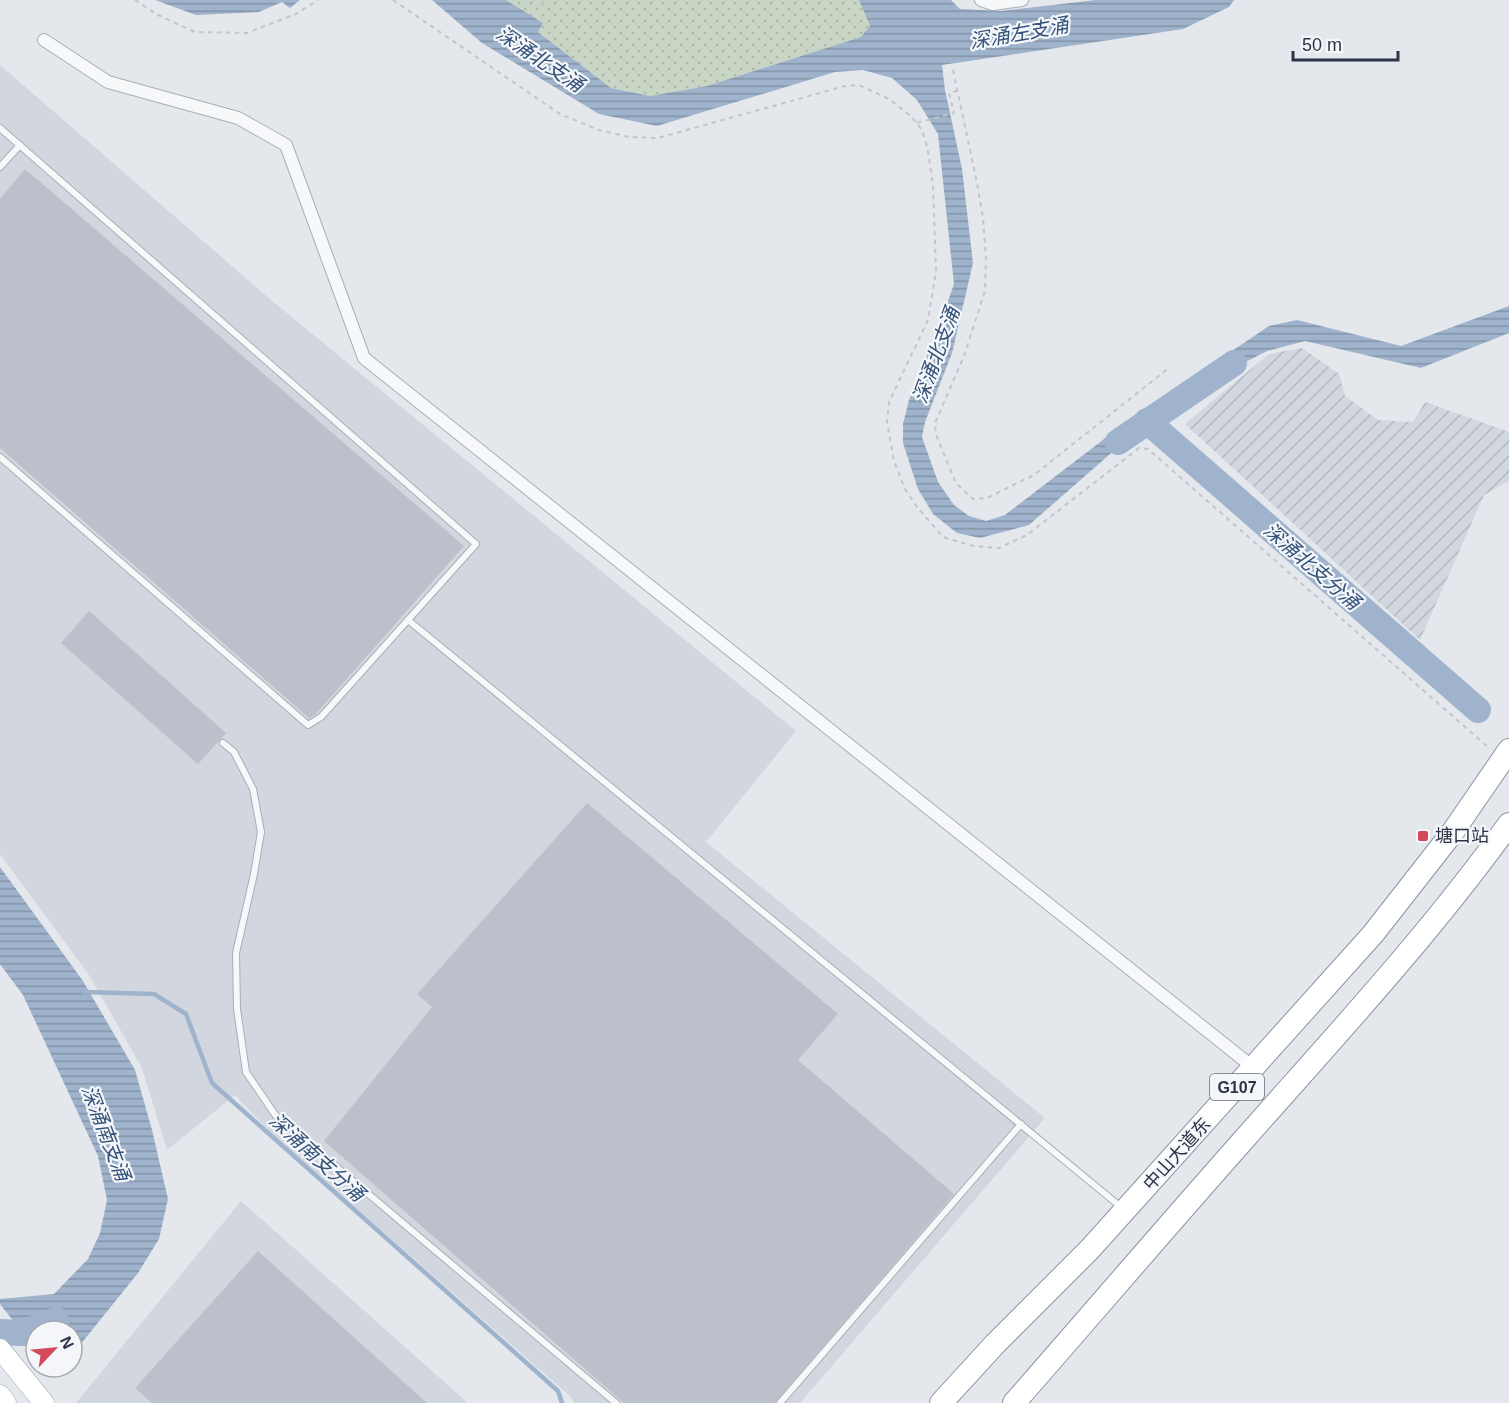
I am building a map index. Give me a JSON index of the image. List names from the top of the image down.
{
  "streets": {
    "highway": ["G107", "中山大道东"]
  },
  "water": [
    "深涌左支涌",
    "深涌北支涌",
    "深涌北支分涌",
    "深涌南支涌",
    "深涌南支分涌"
  ],
  "places": {
    "transit": ["塘口站"]
  },
  "scale_bar": "50 m",
  "north": "top right"
}
